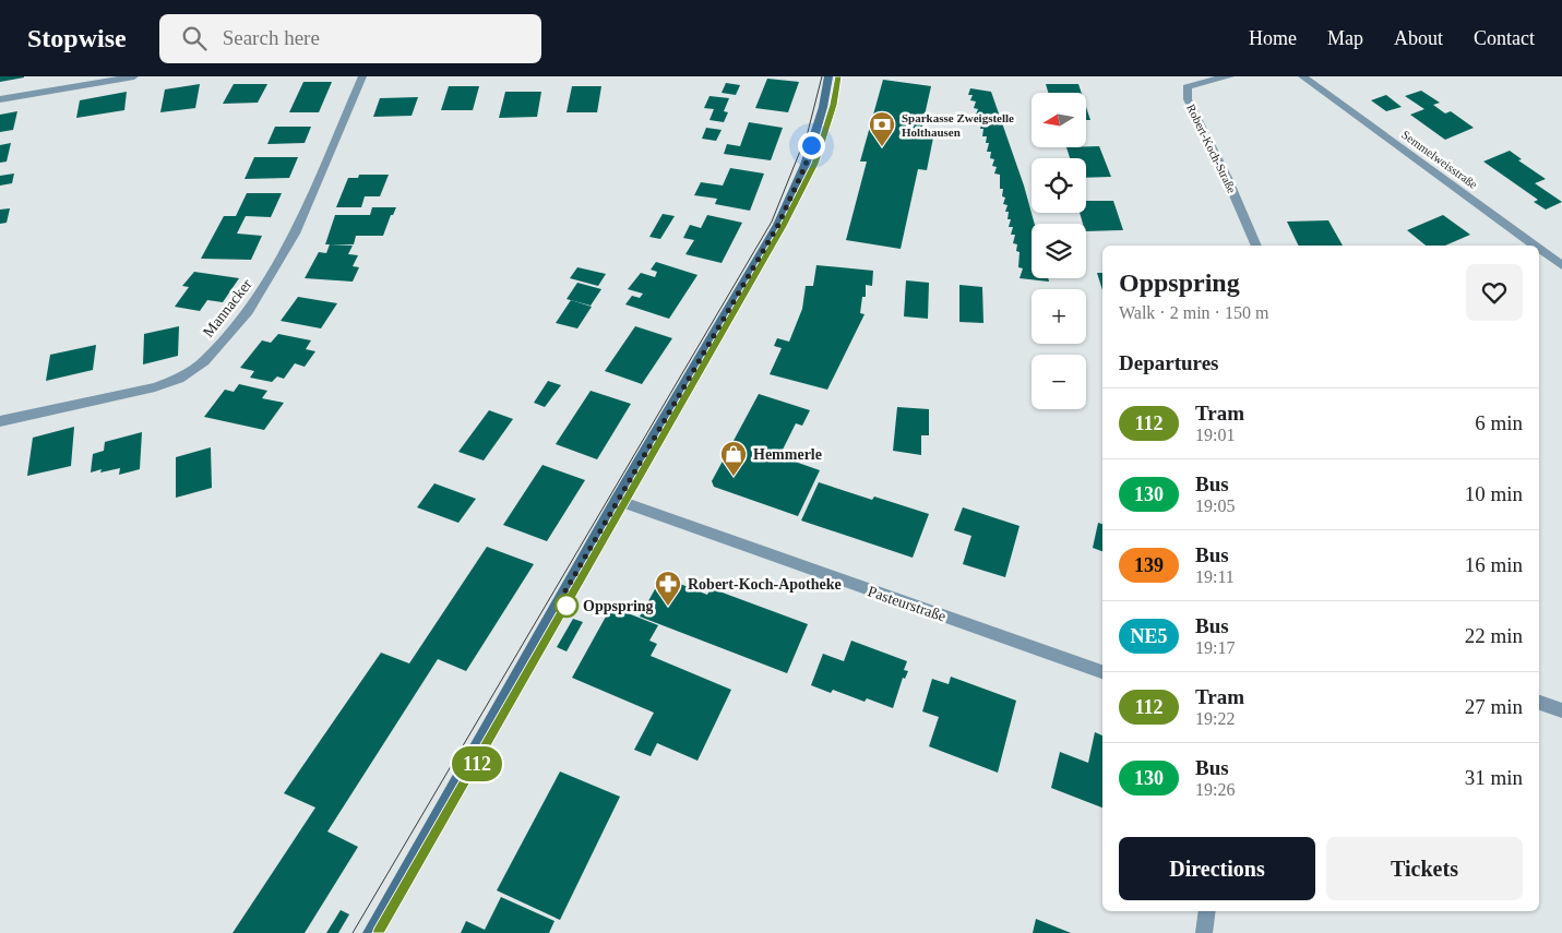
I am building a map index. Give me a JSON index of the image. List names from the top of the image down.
{
  "streets": {
    "street": [
      "Robert-Koch-Straße",
      "Semmelweisstraße",
      "Mannacker",
      "Pasteurstraße"
    ]
  },
  "places": {
    "bank": ["Sparkasse Zweigstelle Holthausen"],
    "shop": ["Hemmerle"],
    "other": ["Oppspring"],
    "pharmacy": ["Robert-Koch-Apotheke"]
  },
  "lines": ["tram line 112"],
  "north": "left",
  "page": {
    "header": "Stopwise",
    "search": "Search here",
    "nav": [
      "Home",
      "Map",
      "About",
      "Contact"
    ],
    "on_map": "112",
    "map_buttons": ["+", "−"],
    "heading": [
      ["Oppspring", "Walk · 2 min · 150 m"],
      "Departures"
    ],
    "list": [
      {
        "mark": "112",
        "name": "Tram",
        "note": "19:01",
        "value": "6 min"
      },
      {
        "mark": "130",
        "name": "Bus",
        "note": "19:05",
        "value": "10 min"
      },
      {
        "mark": "139",
        "name": "Bus",
        "note": "19:11",
        "value": "16 min"
      },
      {
        "mark": "NE5",
        "name": "Bus",
        "note": "19:17",
        "value": "22 min"
      },
      {
        "mark": "112",
        "name": "Tram",
        "note": "19:22",
        "value": "27 min"
      },
      {
        "mark": "130",
        "name": "Bus",
        "note": "19:26",
        "value": "31 min"
      }
    ],
    "buttons": ["Directions", "Tickets"]
  }
}
